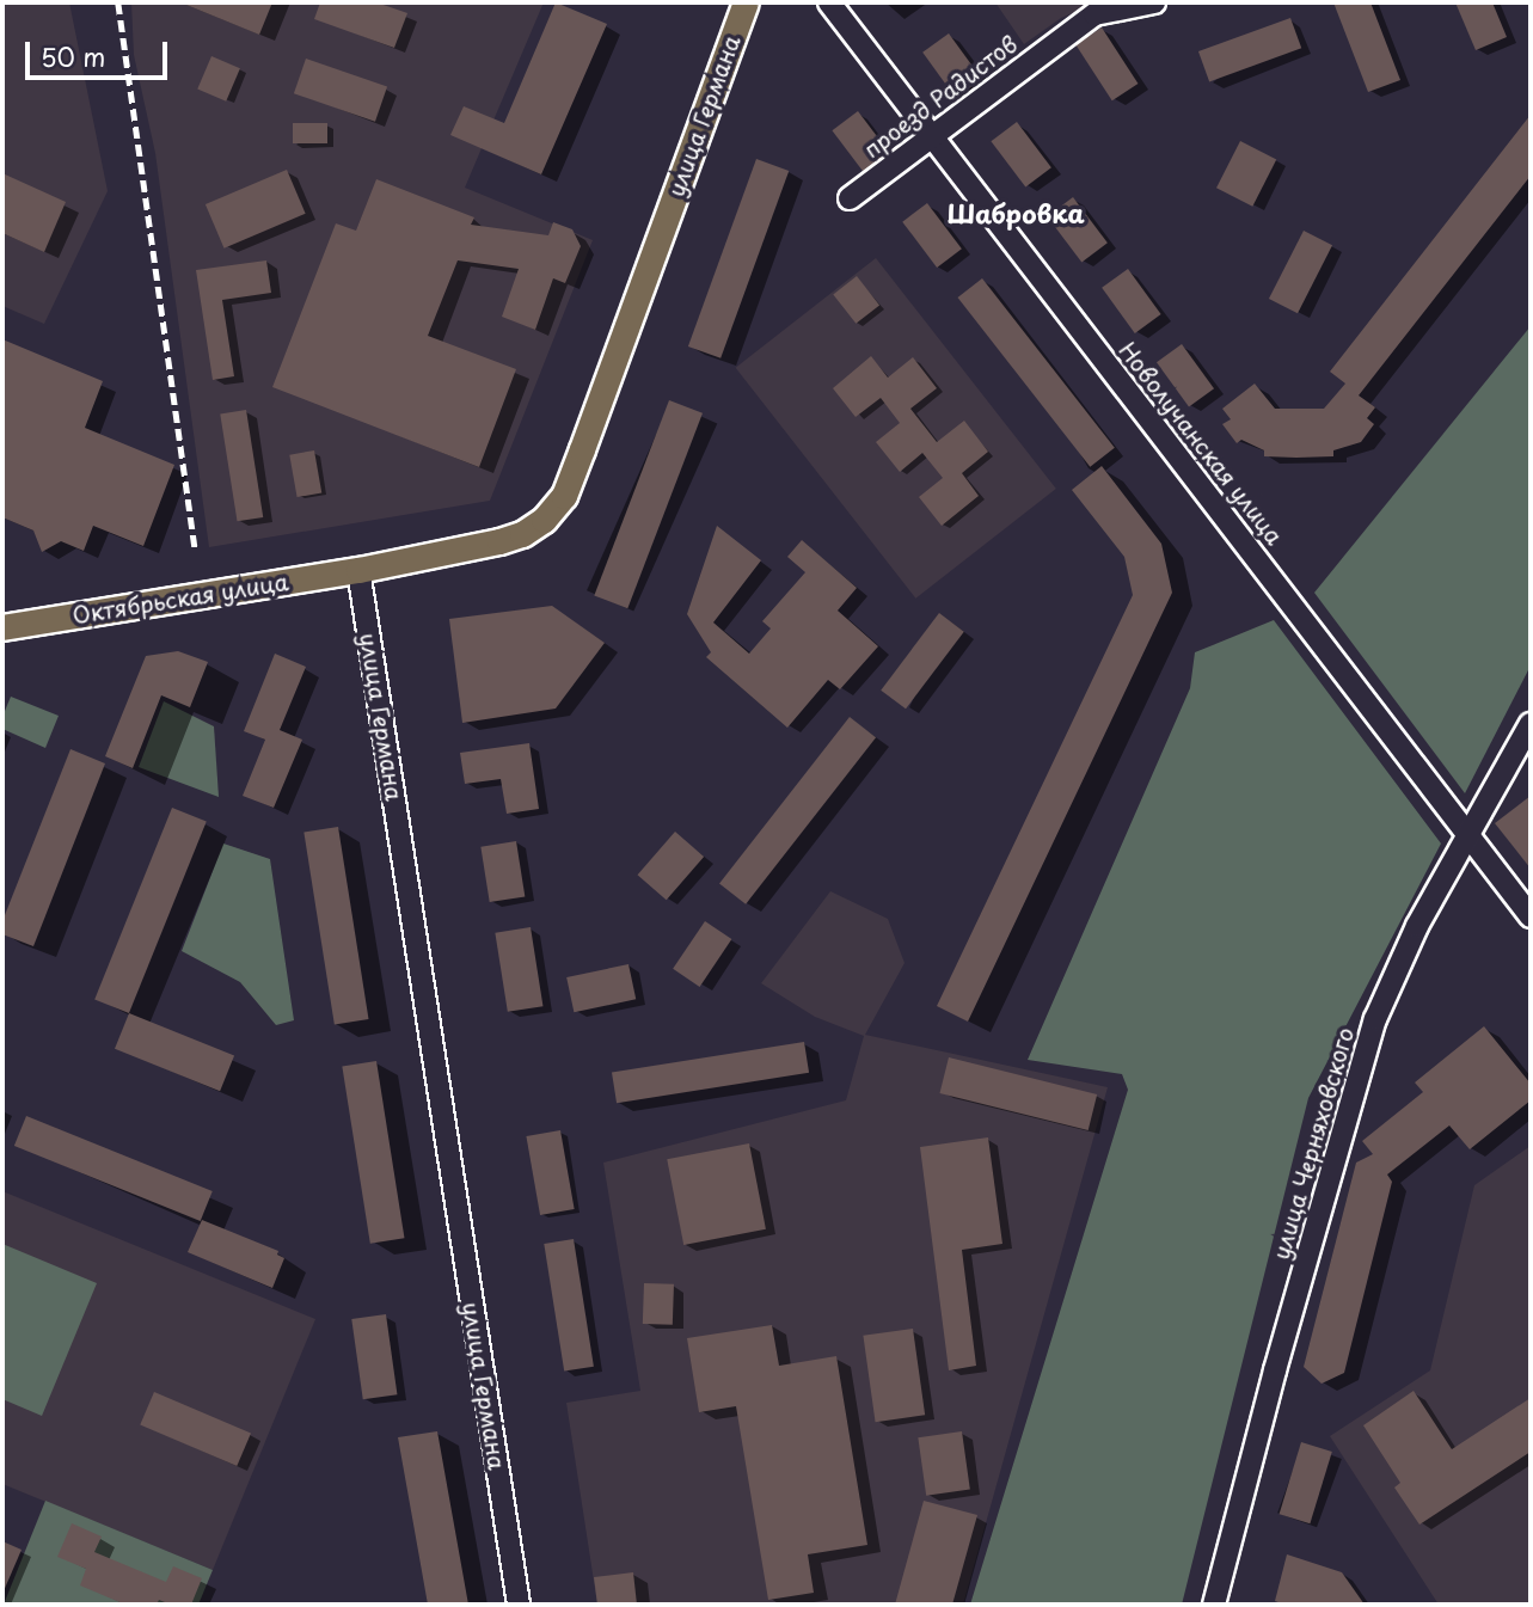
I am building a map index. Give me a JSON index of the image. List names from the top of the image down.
{
  "streets": {
    "main road": ["улица Германа", "Октябрьская улица"],
    "street": ["проезд Радистов", "Новолучанская улица", "улица Черняховского"]
  },
  "crossings": [
    ["проезд Радистов", "Новолучанская улица"],
    ["улица Германа", "Октябрьская улица"],
    ["Новолучанская улица", "улица Черняховского"]
  ],
  "districts": ["Шабровка"],
  "scale_bar": "50 m"
}
